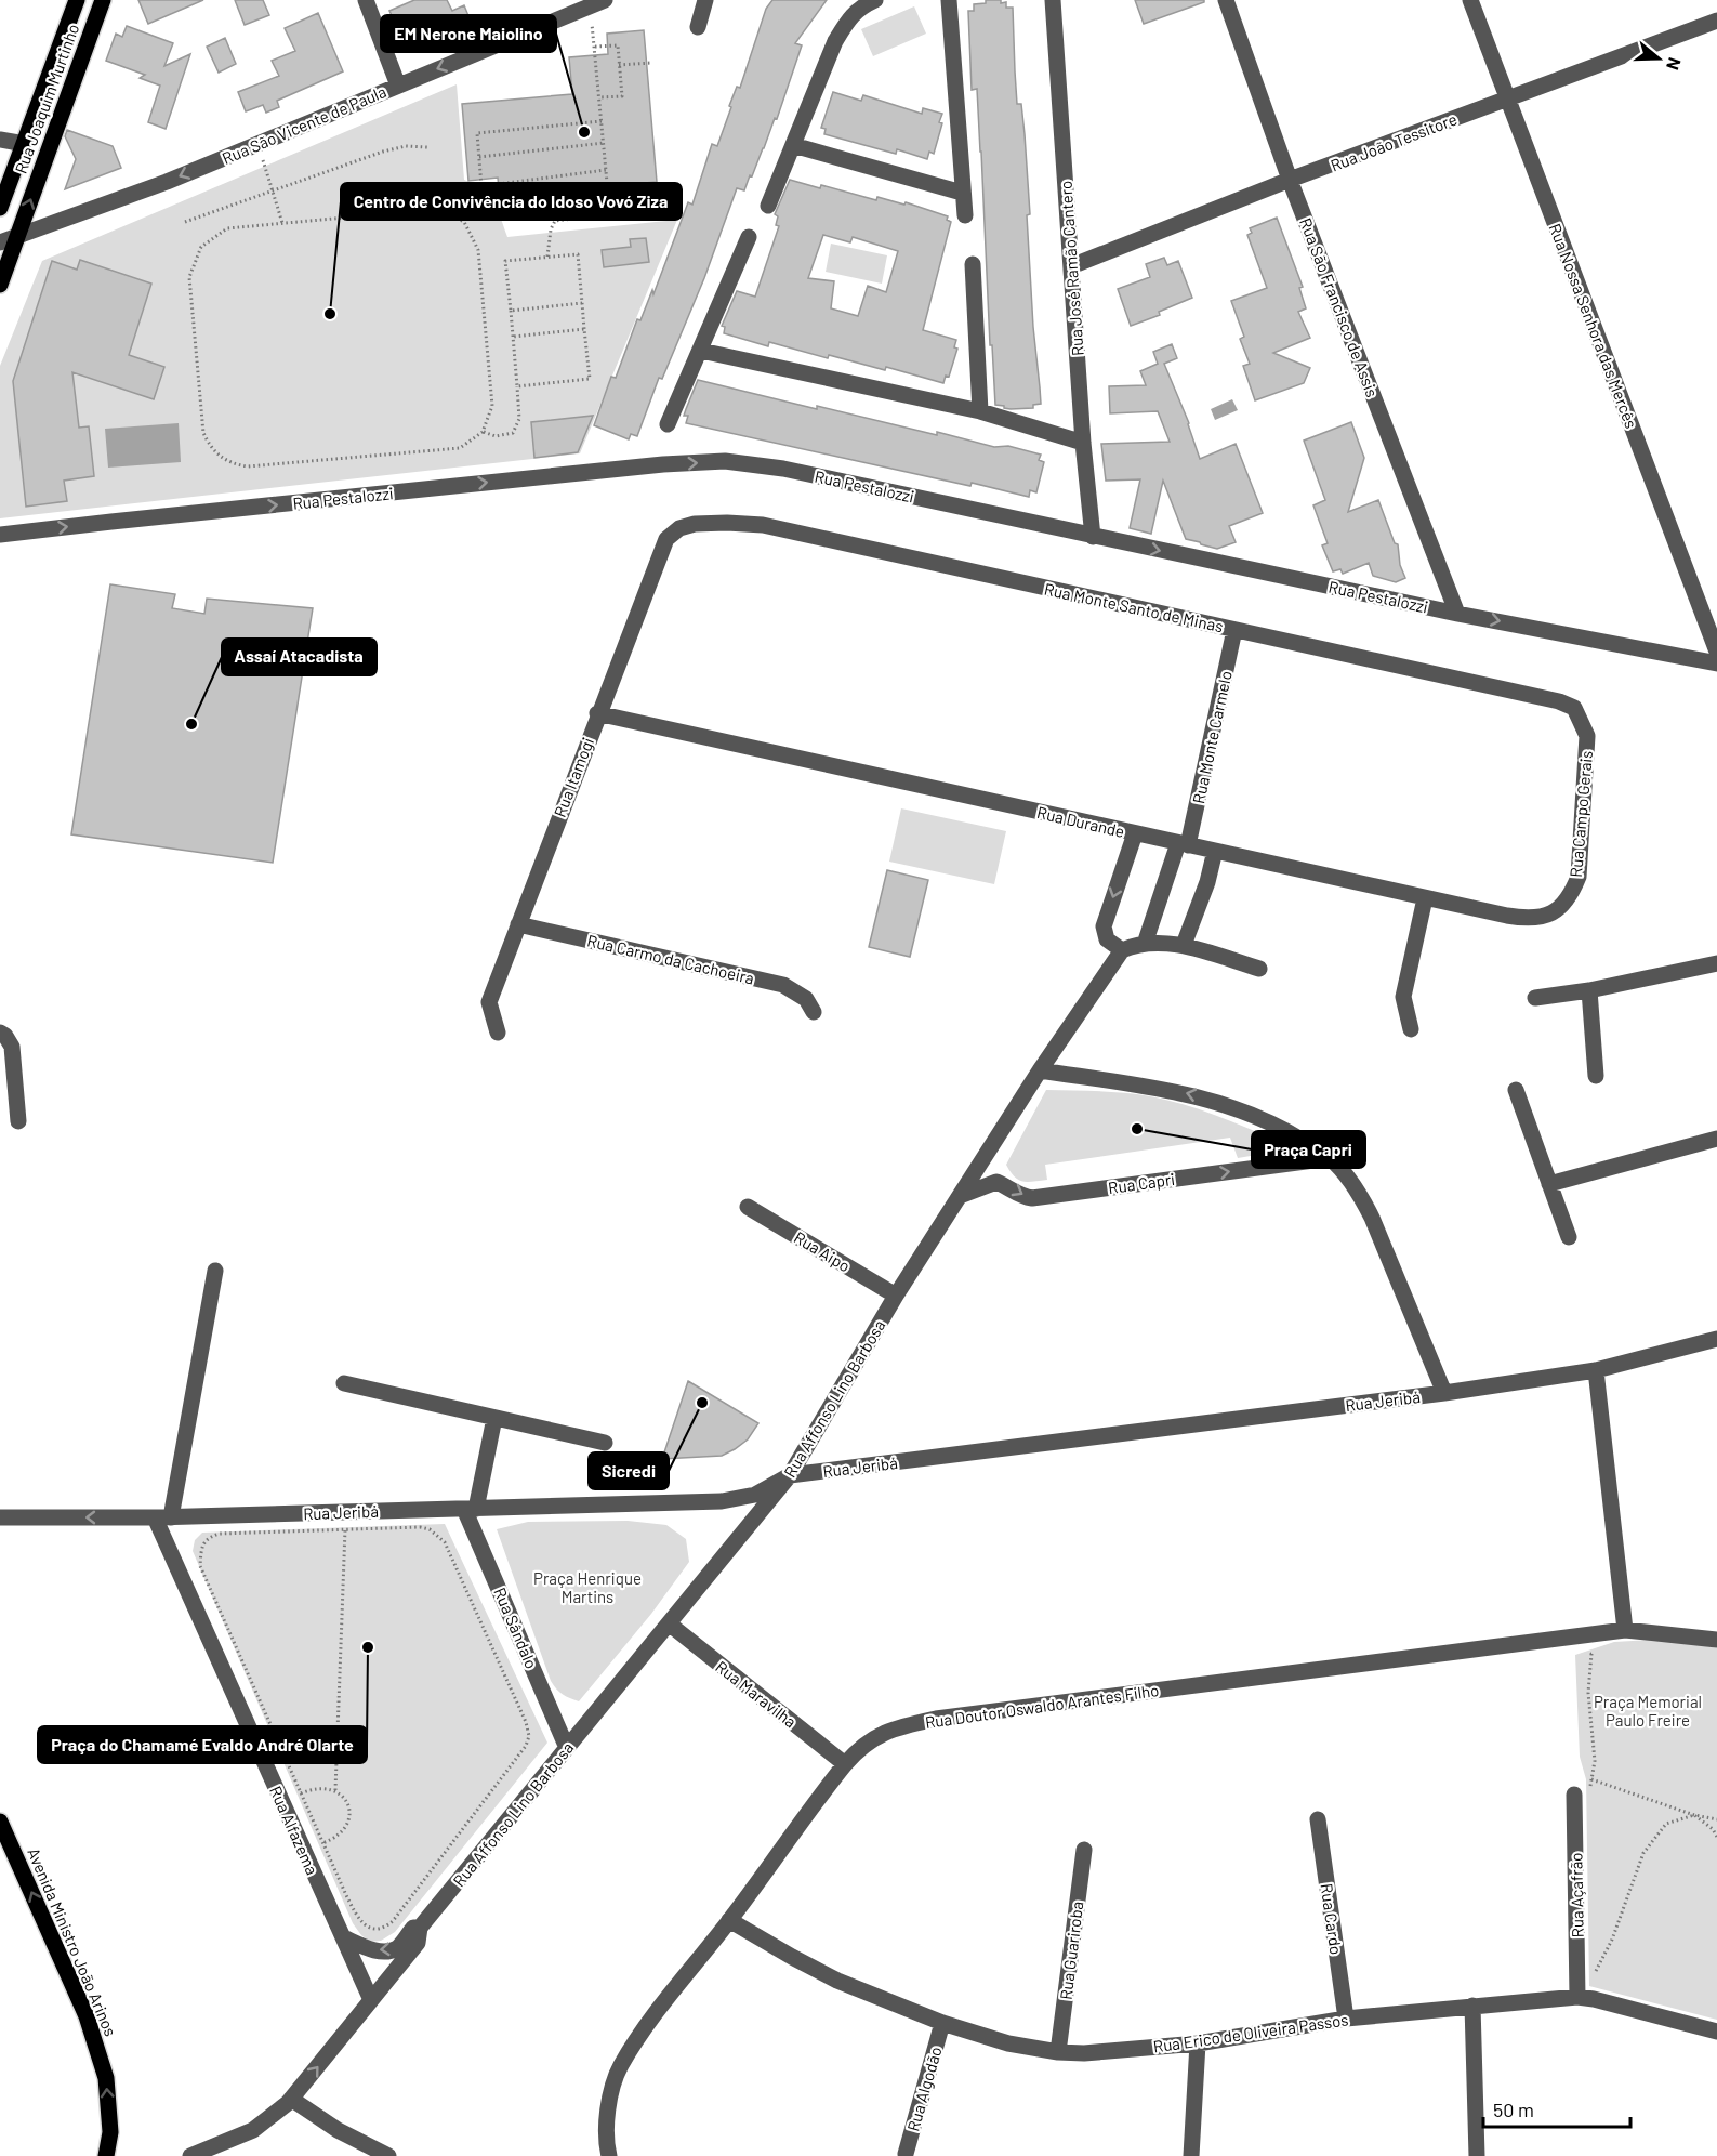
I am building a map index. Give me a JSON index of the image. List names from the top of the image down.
{
  "streets": {
    "main road": ["Rua Joaquim Murtinho", "Avenida Ministro João Arinos"],
    "street": [
      "Rua São Vicente de Paula",
      "Rua João Tessitore",
      "Rua José Ramão Cantero",
      "Rua São Francisco de Assis",
      "Rua Nossa Senhora das Mercês",
      "Rua Pestalozzi",
      "Rua Monte Santo de Minas",
      "Rua Monte Carmelo",
      "Rua Itamogi",
      "Rua Campo Gerais",
      "Rua Durande",
      "Rua Carmo da Cachoeira",
      "Rua Capri",
      "Rua Aipo",
      "Rua Affonso Lino Barbosa",
      "Rua Jeribá",
      "Rua Sândalo",
      "Rua Maravilha",
      "Rua Doutor Oswaldo Arantes Filho",
      "Rua Alfazema",
      "Rua Açafrão",
      "Rua Cardo",
      "Rua Guariroba",
      "Rua Erico de Oliveira Passos",
      "Rua Algodão"
    ]
  },
  "crossings": [
    ["Rua Joaquim Murtinho", "Rua São Vicente de Paula"],
    ["Rua João Tessitore", "Rua José Ramão Cantero"],
    ["Rua João Tessitore", "Rua São Francisco de Assis"],
    ["Rua João Tessitore", "Rua Nossa Senhora das Mercês"],
    ["Rua José Ramão Cantero", "Rua Pestalozzi"],
    ["Rua São Francisco de Assis", "Rua Pestalozzi"],
    ["Rua Monte Santo de Minas", "Rua Monte Carmelo"],
    ["Rua Monte Santo de Minas", "Rua Itamogi"],
    ["Rua Monte Santo de Minas", "Rua Campo Gerais"],
    ["Rua Monte Carmelo", "Rua Durande"],
    ["Rua Itamogi", "Rua Durande"],
    ["Rua Itamogi", "Rua Carmo da Cachoeira"],
    ["Rua Campo Gerais", "Rua Durande"],
    ["Rua Capri", "Rua Affonso Lino Barbosa"],
    ["Rua Aipo", "Rua Affonso Lino Barbosa"],
    ["Rua Affonso Lino Barbosa", "Rua Jeribá"],
    ["Rua Affonso Lino Barbosa", "Rua Sândalo"],
    ["Rua Affonso Lino Barbosa", "Rua Maravilha"],
    ["Rua Affonso Lino Barbosa", "Rua Alfazema"],
    ["Rua Jeribá", "Rua Sândalo"],
    ["Rua Jeribá", "Rua Alfazema"],
    ["Rua Maravilha", "Rua Doutor Oswaldo Arantes Filho"],
    ["Rua Doutor Oswaldo Arantes Filho", "Rua Erico de Oliveira Passos"],
    ["Rua Açafrão", "Rua Erico de Oliveira Passos"],
    ["Rua Cardo", "Rua Erico de Oliveira Passos"],
    ["Rua Guariroba", "Rua Erico de Oliveira Passos"],
    ["Rua Erico de Oliveira Passos", "Rua Algodão"]
  ],
  "one_way": ["Rua São Vicente de Paula", "Rua Pestalozzi", "Avenida Ministro João Arinos"],
  "parks": ["Praça Henrique Martins", "Praça Memorial Paulo Freire"],
  "places": [
    "EM Nerone Maiolino",
    "Centro de Convivência do Idoso Vovó Ziza",
    "Assaí Atacadista",
    "Praça Capri",
    "Sicredi",
    "Praça do Chamamé Evaldo André Olarte"
  ],
  "scale_bar": "50 m",
  "north": "right"
}
